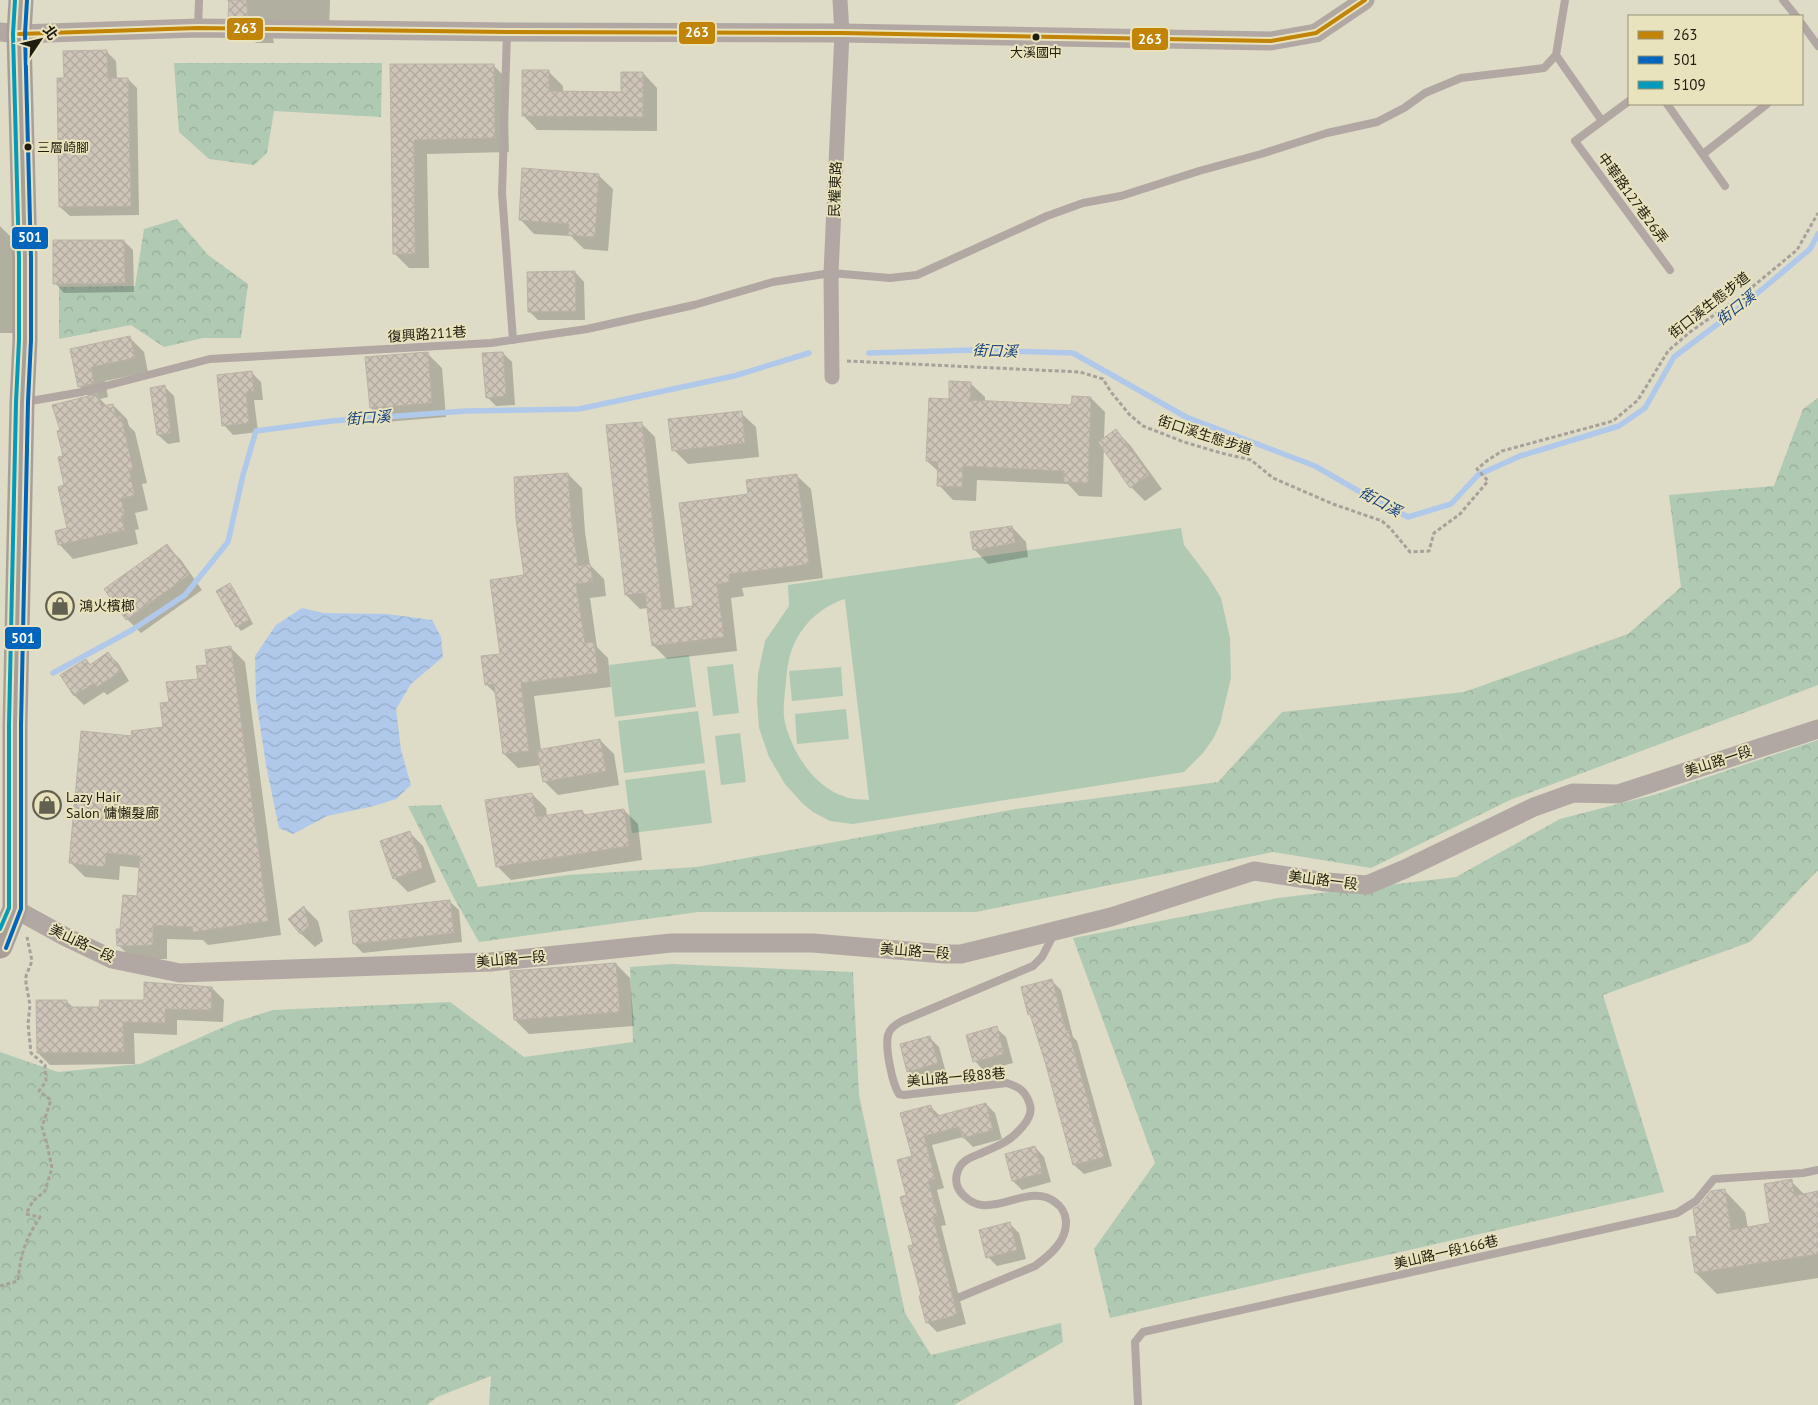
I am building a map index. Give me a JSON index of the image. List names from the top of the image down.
{
  "streets": {
    "street": ["民權東路", "美山路一段"],
    "lane": [
      "中華路127巷26弄",
      "復興路211巷",
      "美山路一段88巷",
      "美山路一段166巷"
    ],
    "path": ["街口溪生態步道"]
  },
  "crossings": [
    ["民權東路", "復興路211巷"],
    ["美山路一段", "美山路一段88巷"]
  ],
  "water": ["街口溪"],
  "places": {
    "other": ["大溪國中", "三層崎腳"],
    "shop": ["鴻火檳榔", "Lazy Hair Salon 慵懶髮廊"]
  },
  "lines": ["transit line 263", "transit line 501", "transit line 5109"],
  "legend": ["263", "501", "5109"],
  "north": "top right"
}
